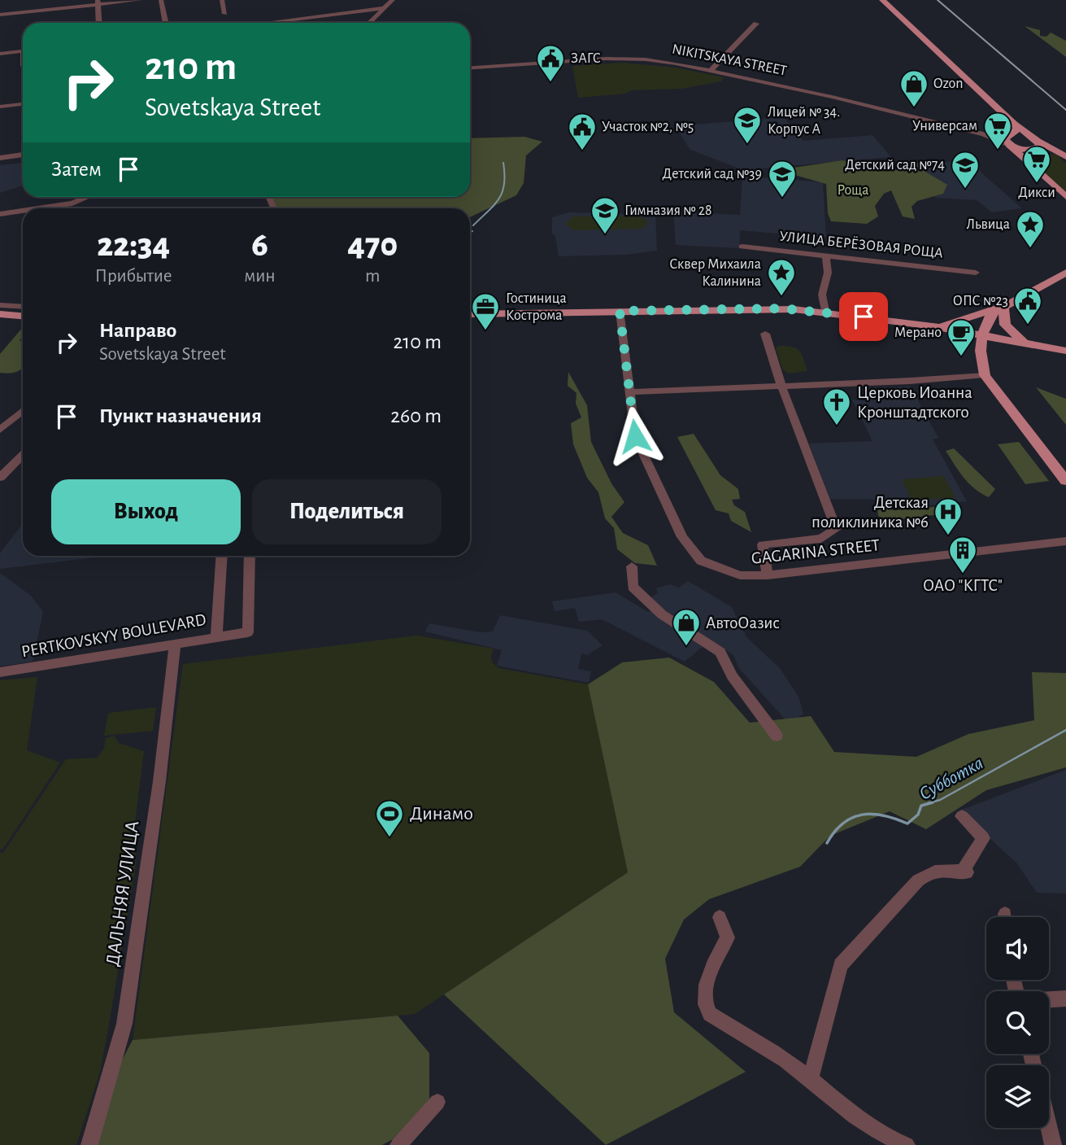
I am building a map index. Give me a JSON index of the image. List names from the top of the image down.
{
  "streets": {
    "street": [
      "NIKITSKAYA STREET",
      "УЛИЦА БЕРЁЗОВАЯ РОЩА",
      "GAGARINA STREET",
      "PERTKOVSKYY BOULEVARD",
      "ДАЛЬНЯЯ УЛИЦА"
    ]
  },
  "crossings": [
    ["PERTKOVSKYY BOULEVARD", "ДАЛЬНЯЯ УЛИЦА"]
  ],
  "water": ["Субботка"],
  "parks": ["Роща"],
  "places": {
    "public building": ["ЗАГС", "Участок №2, №5", "ОПС №23"],
    "shop": ["Ozon", "АвтоОазис"],
    "school or university": [
      "Лицей № 34. Корпус А",
      "Детский сад №74",
      "Детский сад №39",
      "Гимназия № 28"
    ],
    "supermarket": ["Универсам", "Дикси"],
    "place": ["Львица", "Сквер Михаила Калинина"],
    "office": ["Гостиница Кострома"],
    "cafe": ["Мерано"],
    "church": ["Церковь Иоанна Кронштадтского"],
    "hospital": ["Детская поликлиника №6"],
    "building": ["ОАО \"КГТС\""],
    "sports": ["Динамо"]
  },
  "page": {
    "turn": ["210 m", "Sovetskaya Street"],
    "then": "Затем",
    "eta": [
      "22:34",
      "Прибытие",
      "6",
      "мин",
      "470",
      "m"
    ],
    "list": [
      {
        "name": "Направо",
        "note": "Sovetskaya Street",
        "value": "210 m"
      },
      {
        "name": "Пункт назначения",
        "value": "260 m"
      }
    ],
    "buttons": ["Выход", "Поделиться"]
  }
}
